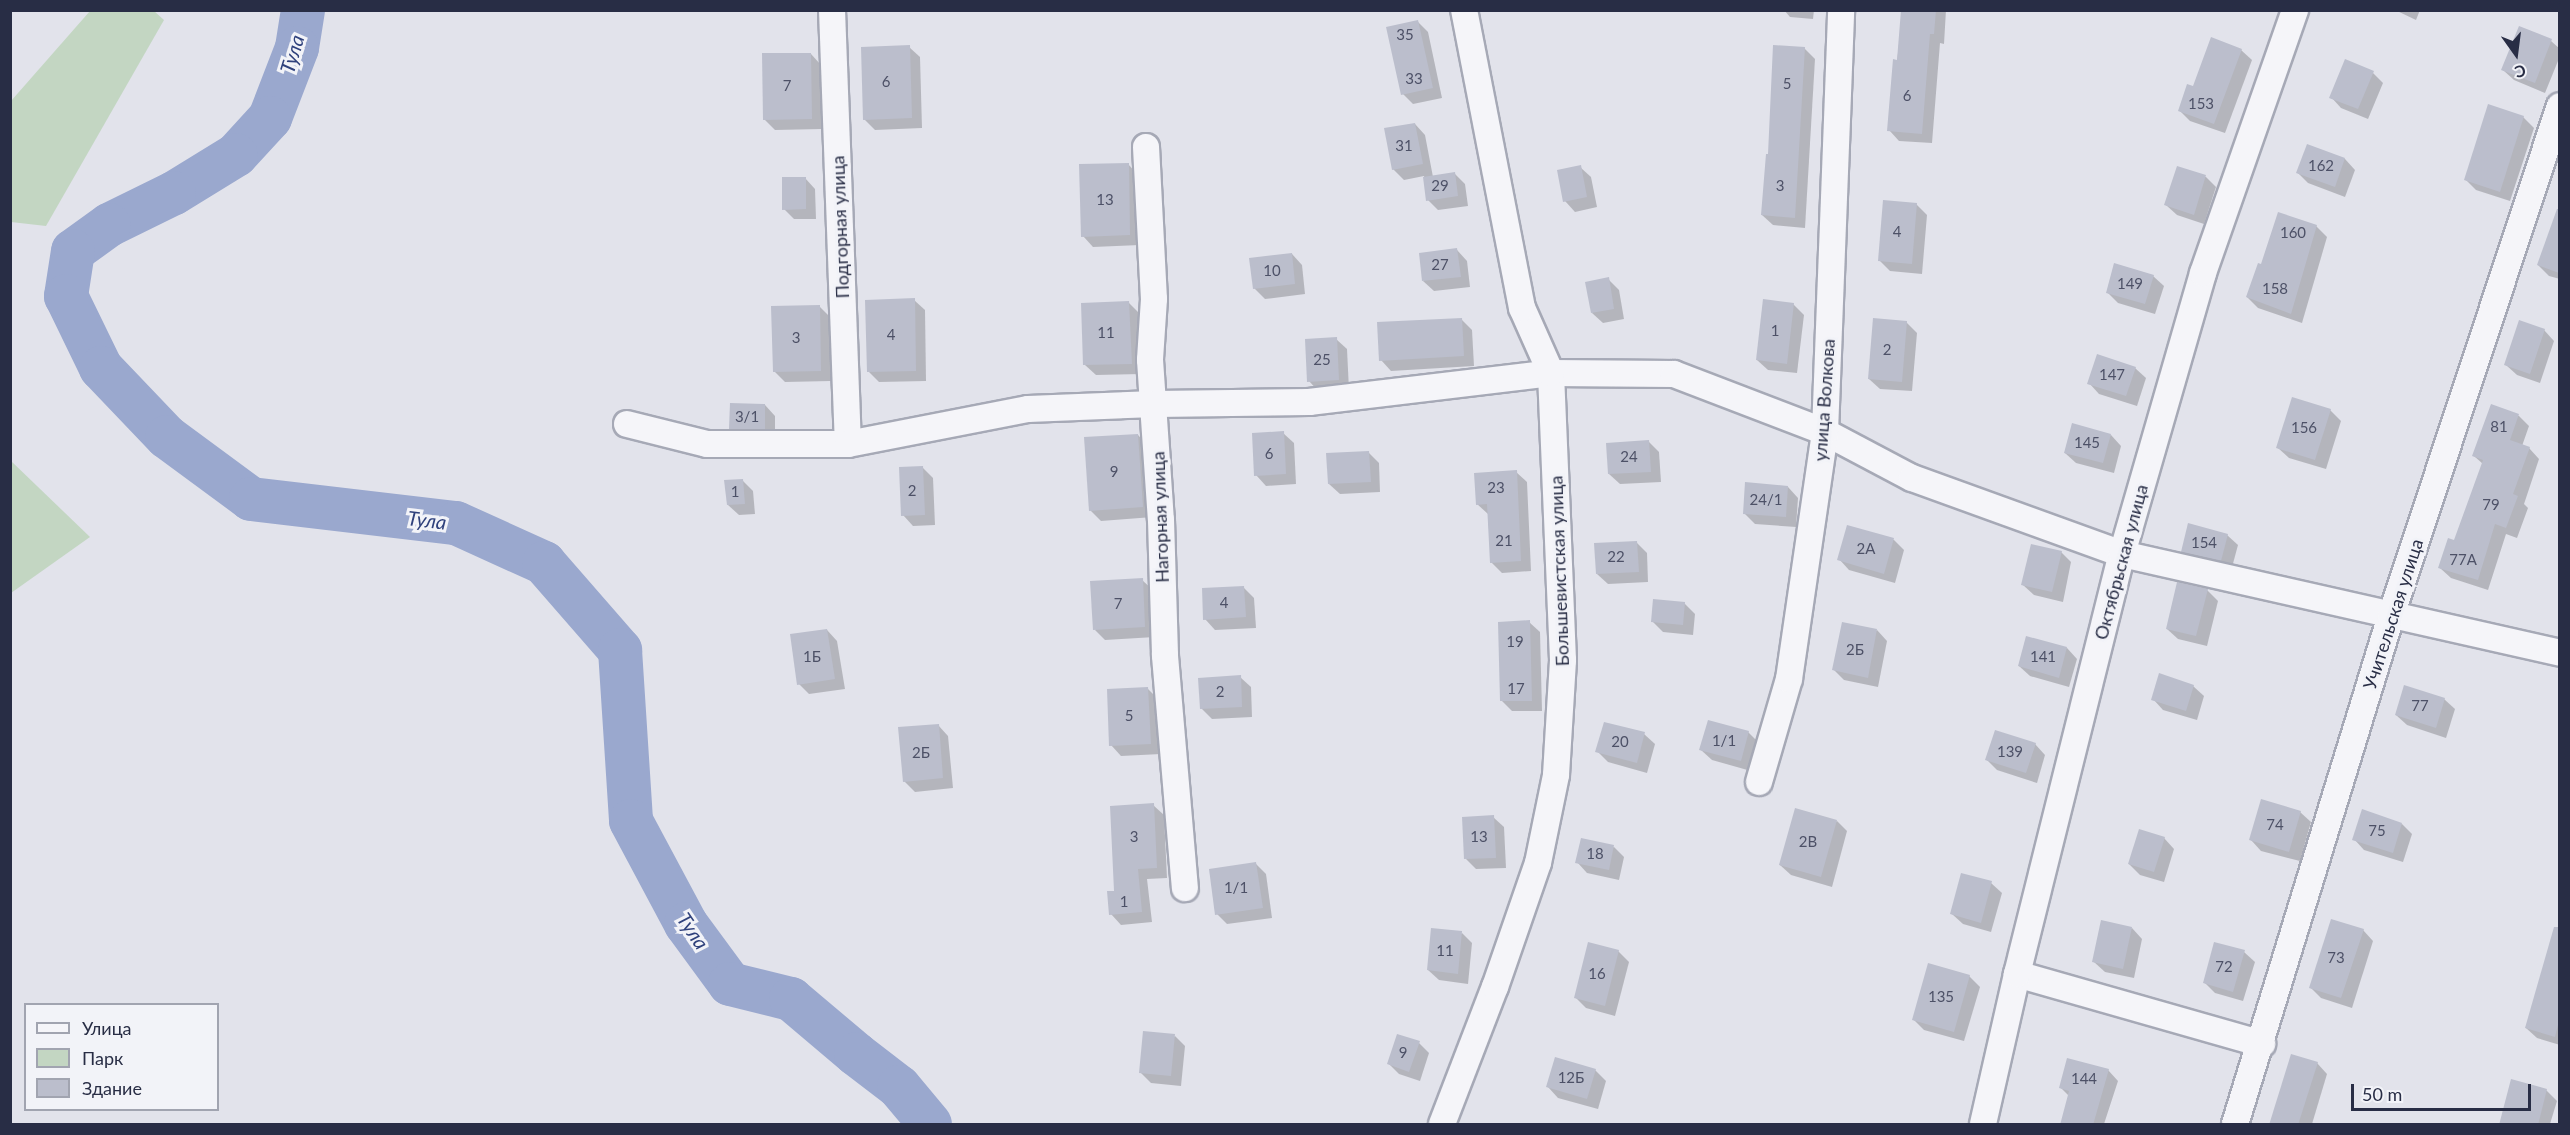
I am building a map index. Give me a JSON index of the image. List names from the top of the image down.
{
  "streets": {
    "street": [
      "Подгорная улица",
      "улица Волкова",
      "Нагорная улица",
      "Октябрьская улица",
      "Большевистская улица",
      "Учительская улица"
    ]
  },
  "water": ["Тула"],
  "house_numbers": [
    "35",
    "33",
    "6",
    "5",
    "7",
    "6",
    "153",
    "31",
    "162",
    "29",
    "3",
    "13",
    "4",
    "160",
    "27",
    "10",
    "149",
    "158",
    "1",
    "11",
    "4",
    "3",
    "2",
    "25",
    "147",
    "3/1",
    "81",
    "156",
    "145",
    "6",
    "24",
    "9",
    "23",
    "2",
    "1",
    "24/1",
    "79",
    "21",
    "154",
    "2А",
    "22",
    "77А",
    "4",
    "7",
    "19",
    "2Б",
    "1Б",
    "141",
    "17",
    "2",
    "77",
    "5",
    "1/1",
    "20",
    "139",
    "2Б",
    "74",
    "75",
    "3",
    "13",
    "2В",
    "18",
    "1/1",
    "1",
    "11",
    "73",
    "72",
    "16",
    "135",
    "9",
    "12Б",
    "144"
  ],
  "legend": ["Улица", "Парк", "Здание"],
  "scale_bar": "50 m",
  "north": "bottom"
}
